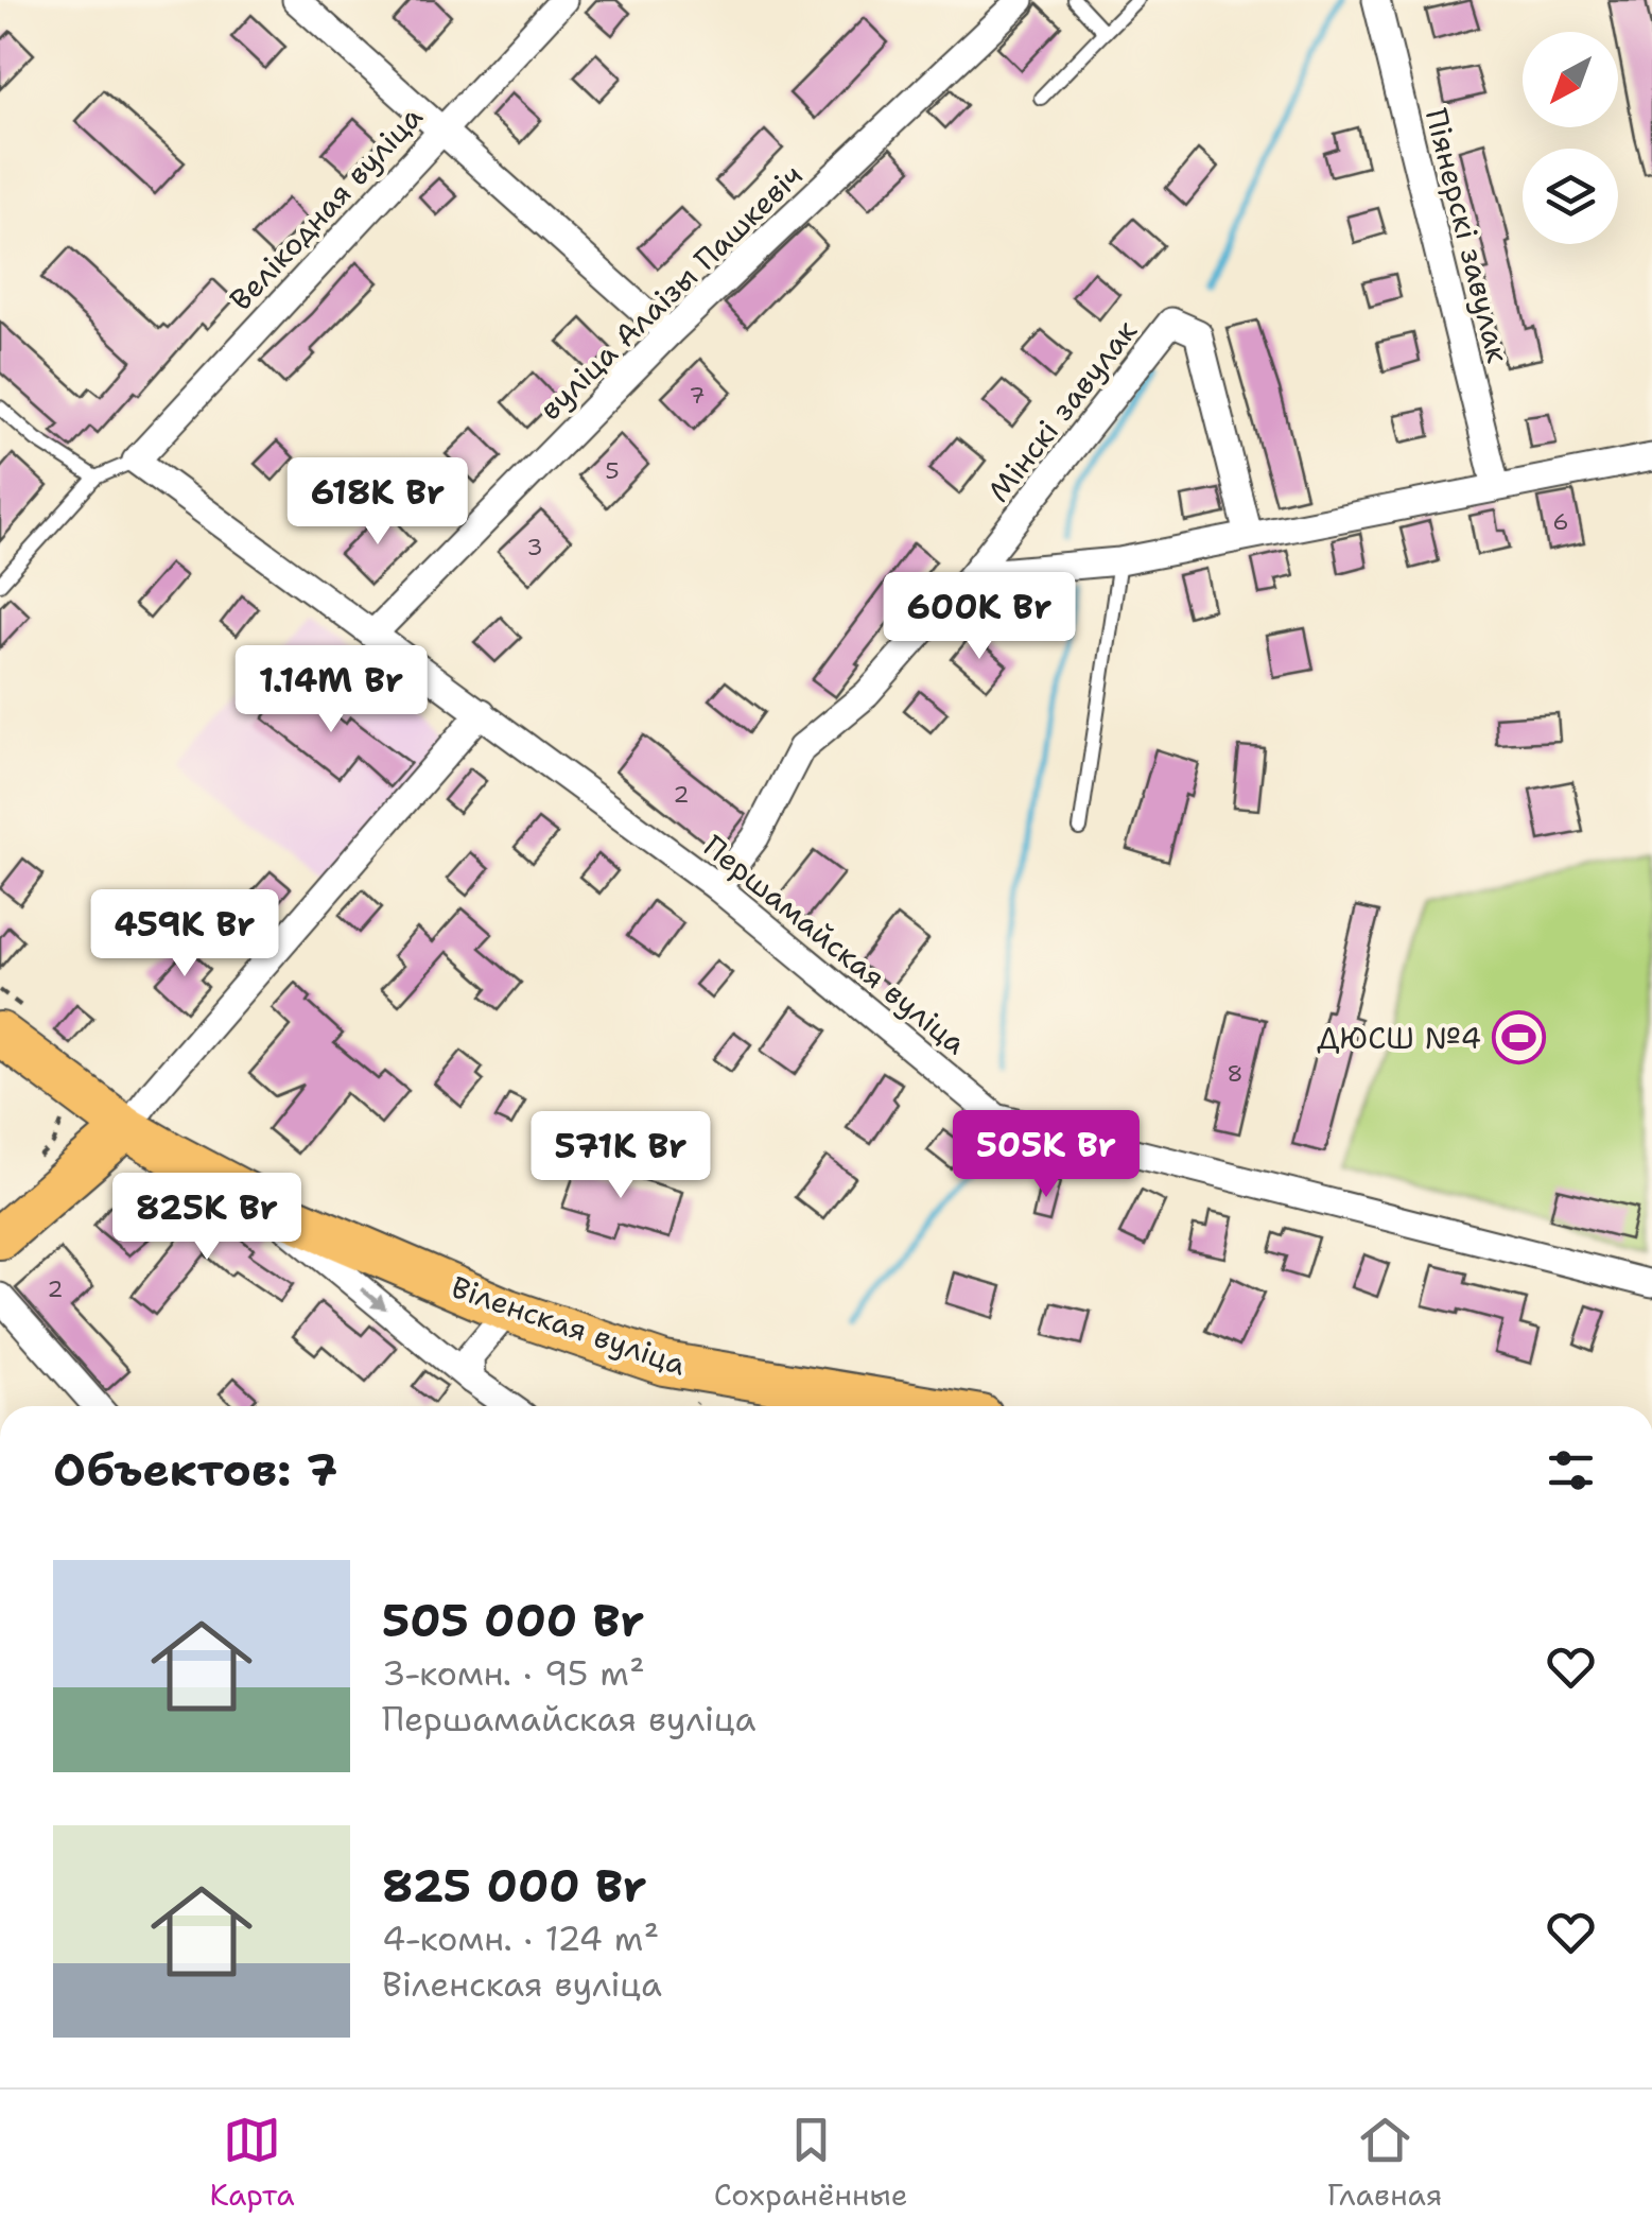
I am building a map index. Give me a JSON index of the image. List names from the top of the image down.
{
  "streets": {
    "main road": ["Віленская вуліца"],
    "street": [
      "Велікодная вуліца",
      "Піянерскі завулак",
      "вуліца Алаізы Пашкевіч",
      "Мінскі завулак",
      "Першамайская вуліца"
    ]
  },
  "crossings": [
    ["Велікодная вуліца", "Першамайская вуліца"],
    ["вуліца Алаізы Пашкевіч", "Першамайская вуліца"],
    ["Мінскі завулак", "Першамайская вуліца"]
  ],
  "places": {
    "sports": ["ДЮСШ №4"]
  },
  "house_numbers": [
    "7",
    "5",
    "6",
    "3",
    "2",
    "8",
    "2"
  ],
  "north": "bottom left",
  "page": {
    "price": [
      "618K Br",
      "600K Br",
      "1.14M Br",
      "459K Br",
      "505K Br",
      "571K Br",
      "825K Br"
    ],
    "heading": "Объектов: 7",
    "list": [
      {
        "name": "505 000 Br",
        "note": "3-комн. · 95 m² · Першамайская вуліца"
      },
      {
        "name": "825 000 Br",
        "note": "4-комн. · 124 m² · Віленская вуліца"
      }
    ],
    "tabs": ["Карта", "Сохранённые", "Главная"]
  }
}
